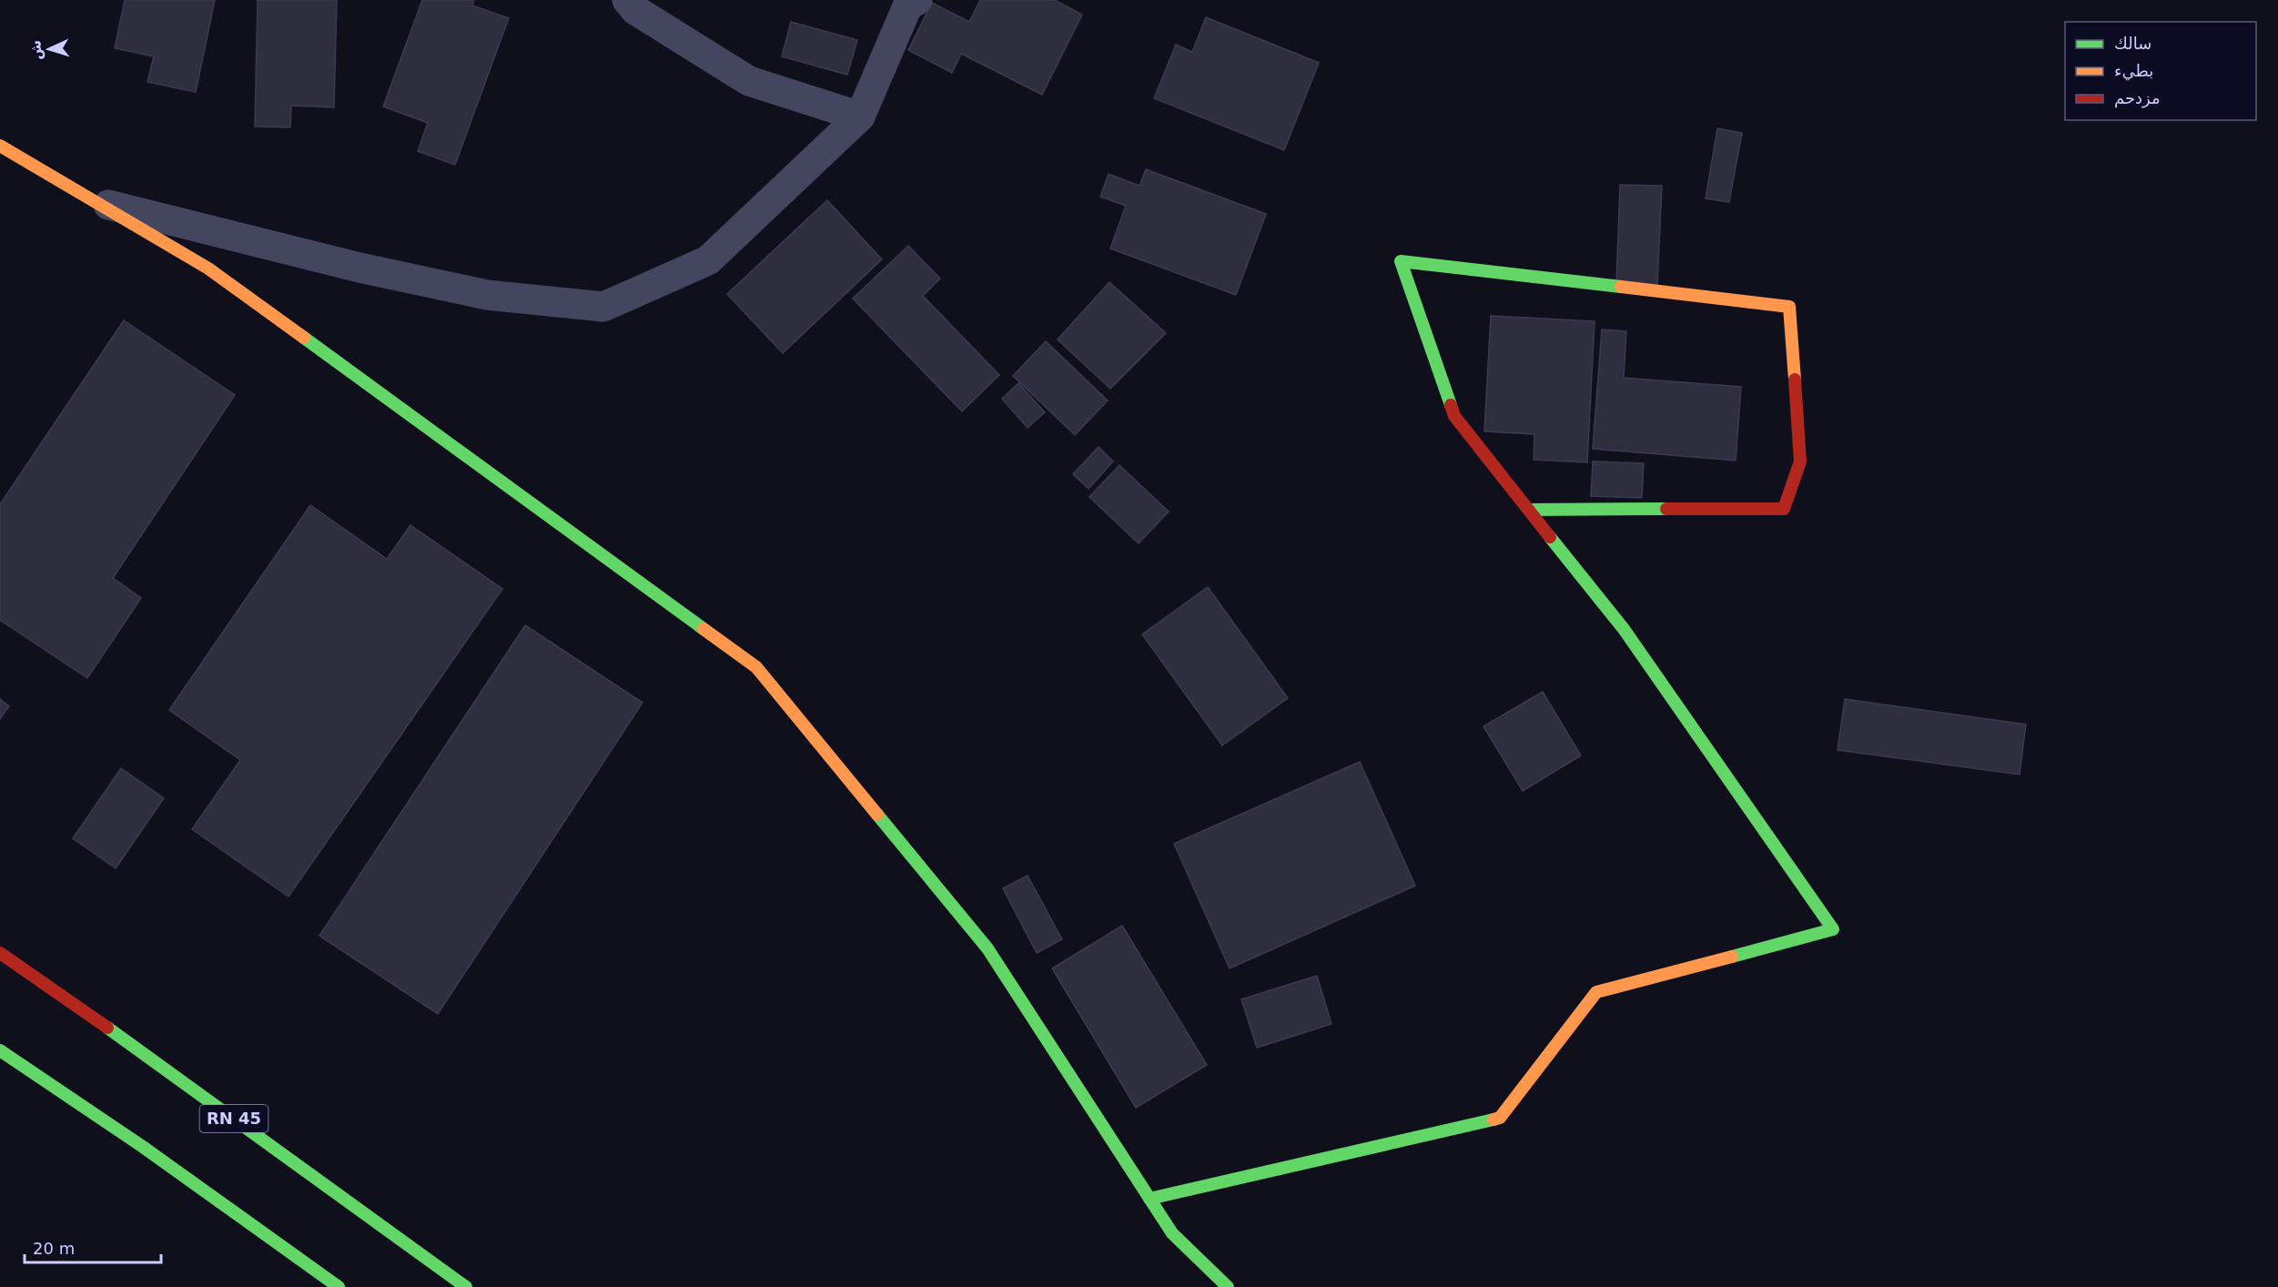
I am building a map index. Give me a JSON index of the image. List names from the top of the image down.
{
  "streets": {
    "main road": ["RN 45"]
  },
  "legend": ["سالك", "بطيء", "مزدحم"],
  "scale_bar": "20 m",
  "north": "left"
}
